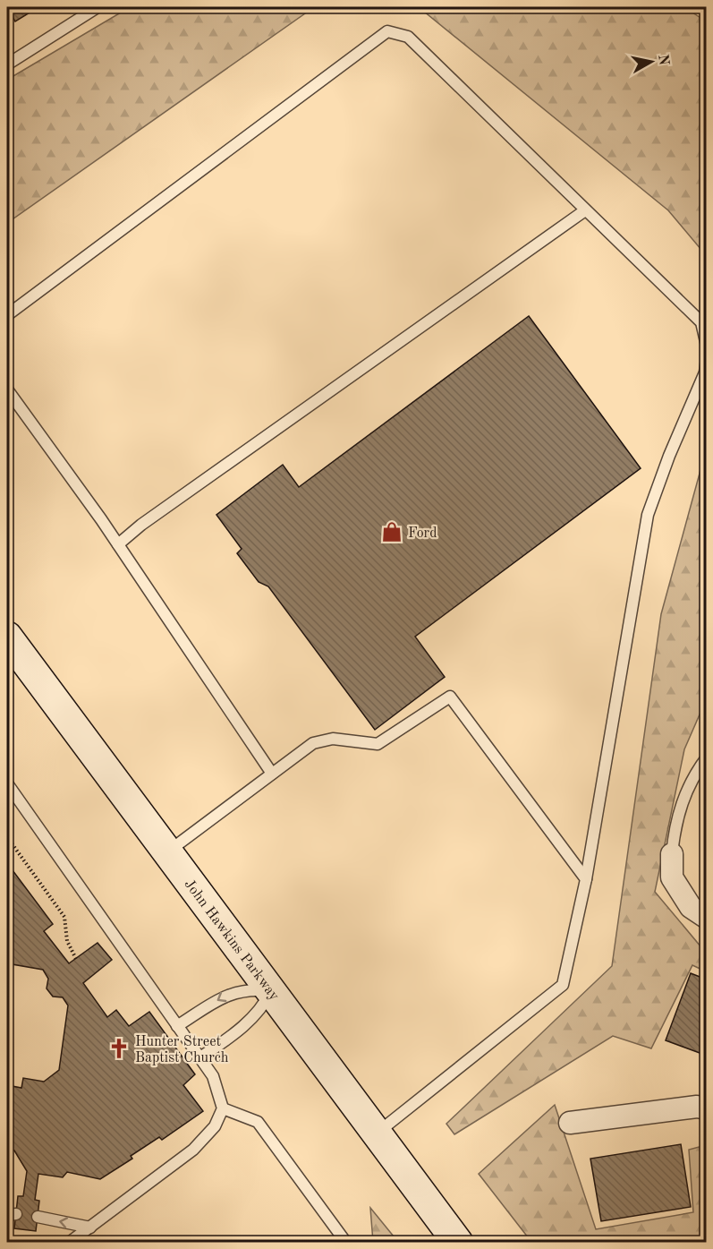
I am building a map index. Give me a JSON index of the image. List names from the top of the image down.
{
  "streets": {
    "main road": ["John Hawkins Parkway"]
  },
  "places": {
    "shop": ["Ford"],
    "church": ["Hunter Street Baptist Church"]
  },
  "north": "right"
}
